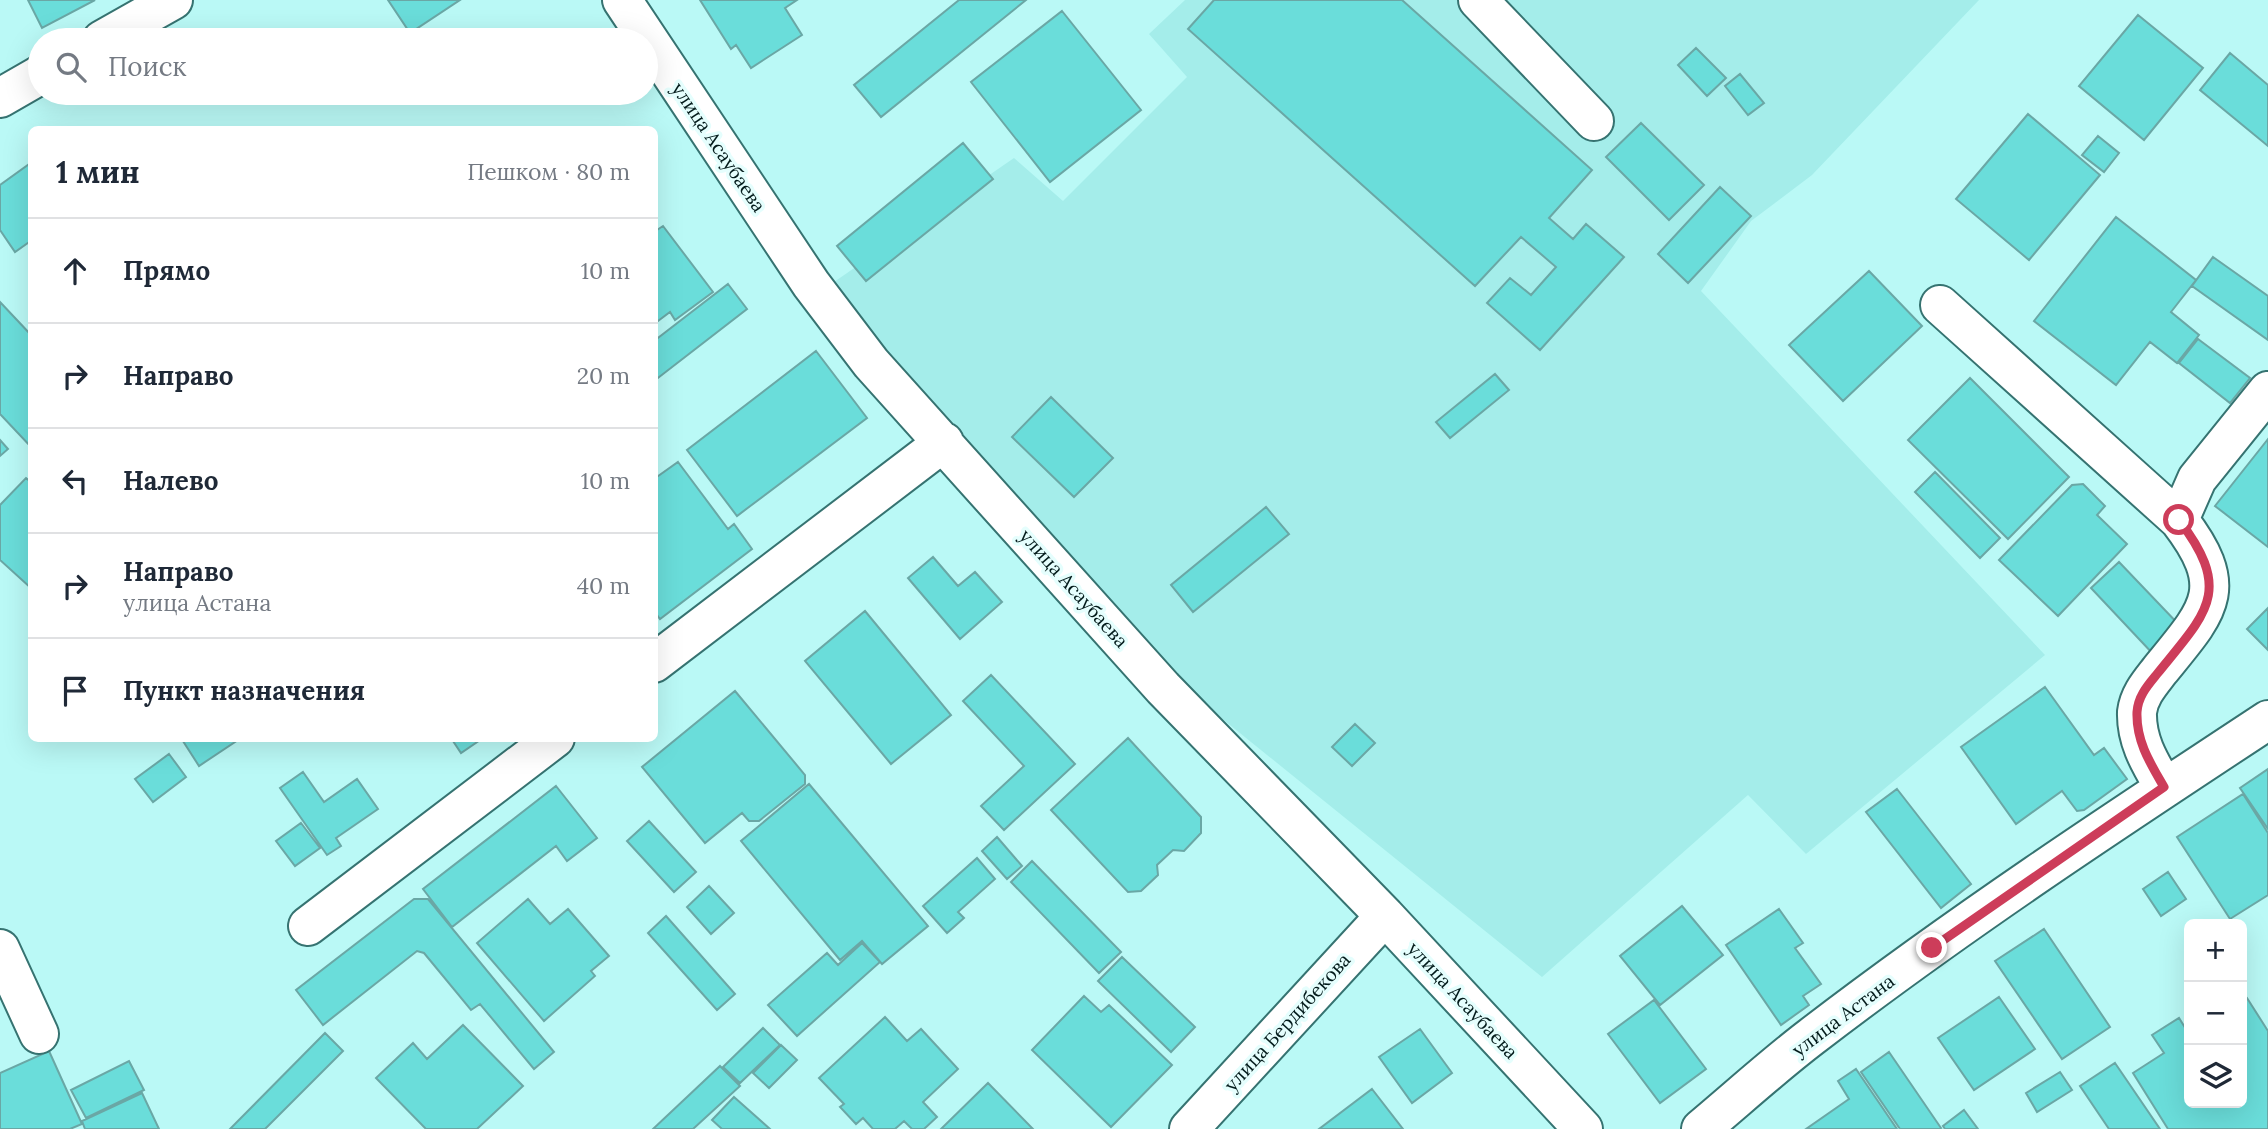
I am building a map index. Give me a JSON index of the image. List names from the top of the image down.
{
  "streets": {
    "street": ["улица Асаубаева", "улица Астана", "улица Бердибекова"]
  },
  "crossings": [
    ["улица Асаубаева", "улица Бердибекова"]
  ],
  "page": {
    "search": "Поиск",
    "heading": ["1 мин", "Пешком · 80 m"],
    "list": [
      ["Прямо", "10 m"],
      ["Направо", "20 m"],
      ["Налево", "10 m"],
      ["Направо", "улица Астана", "40 m"],
      "Пункт назначения"
    ],
    "map_buttons": ["+", "−"]
  }
}
